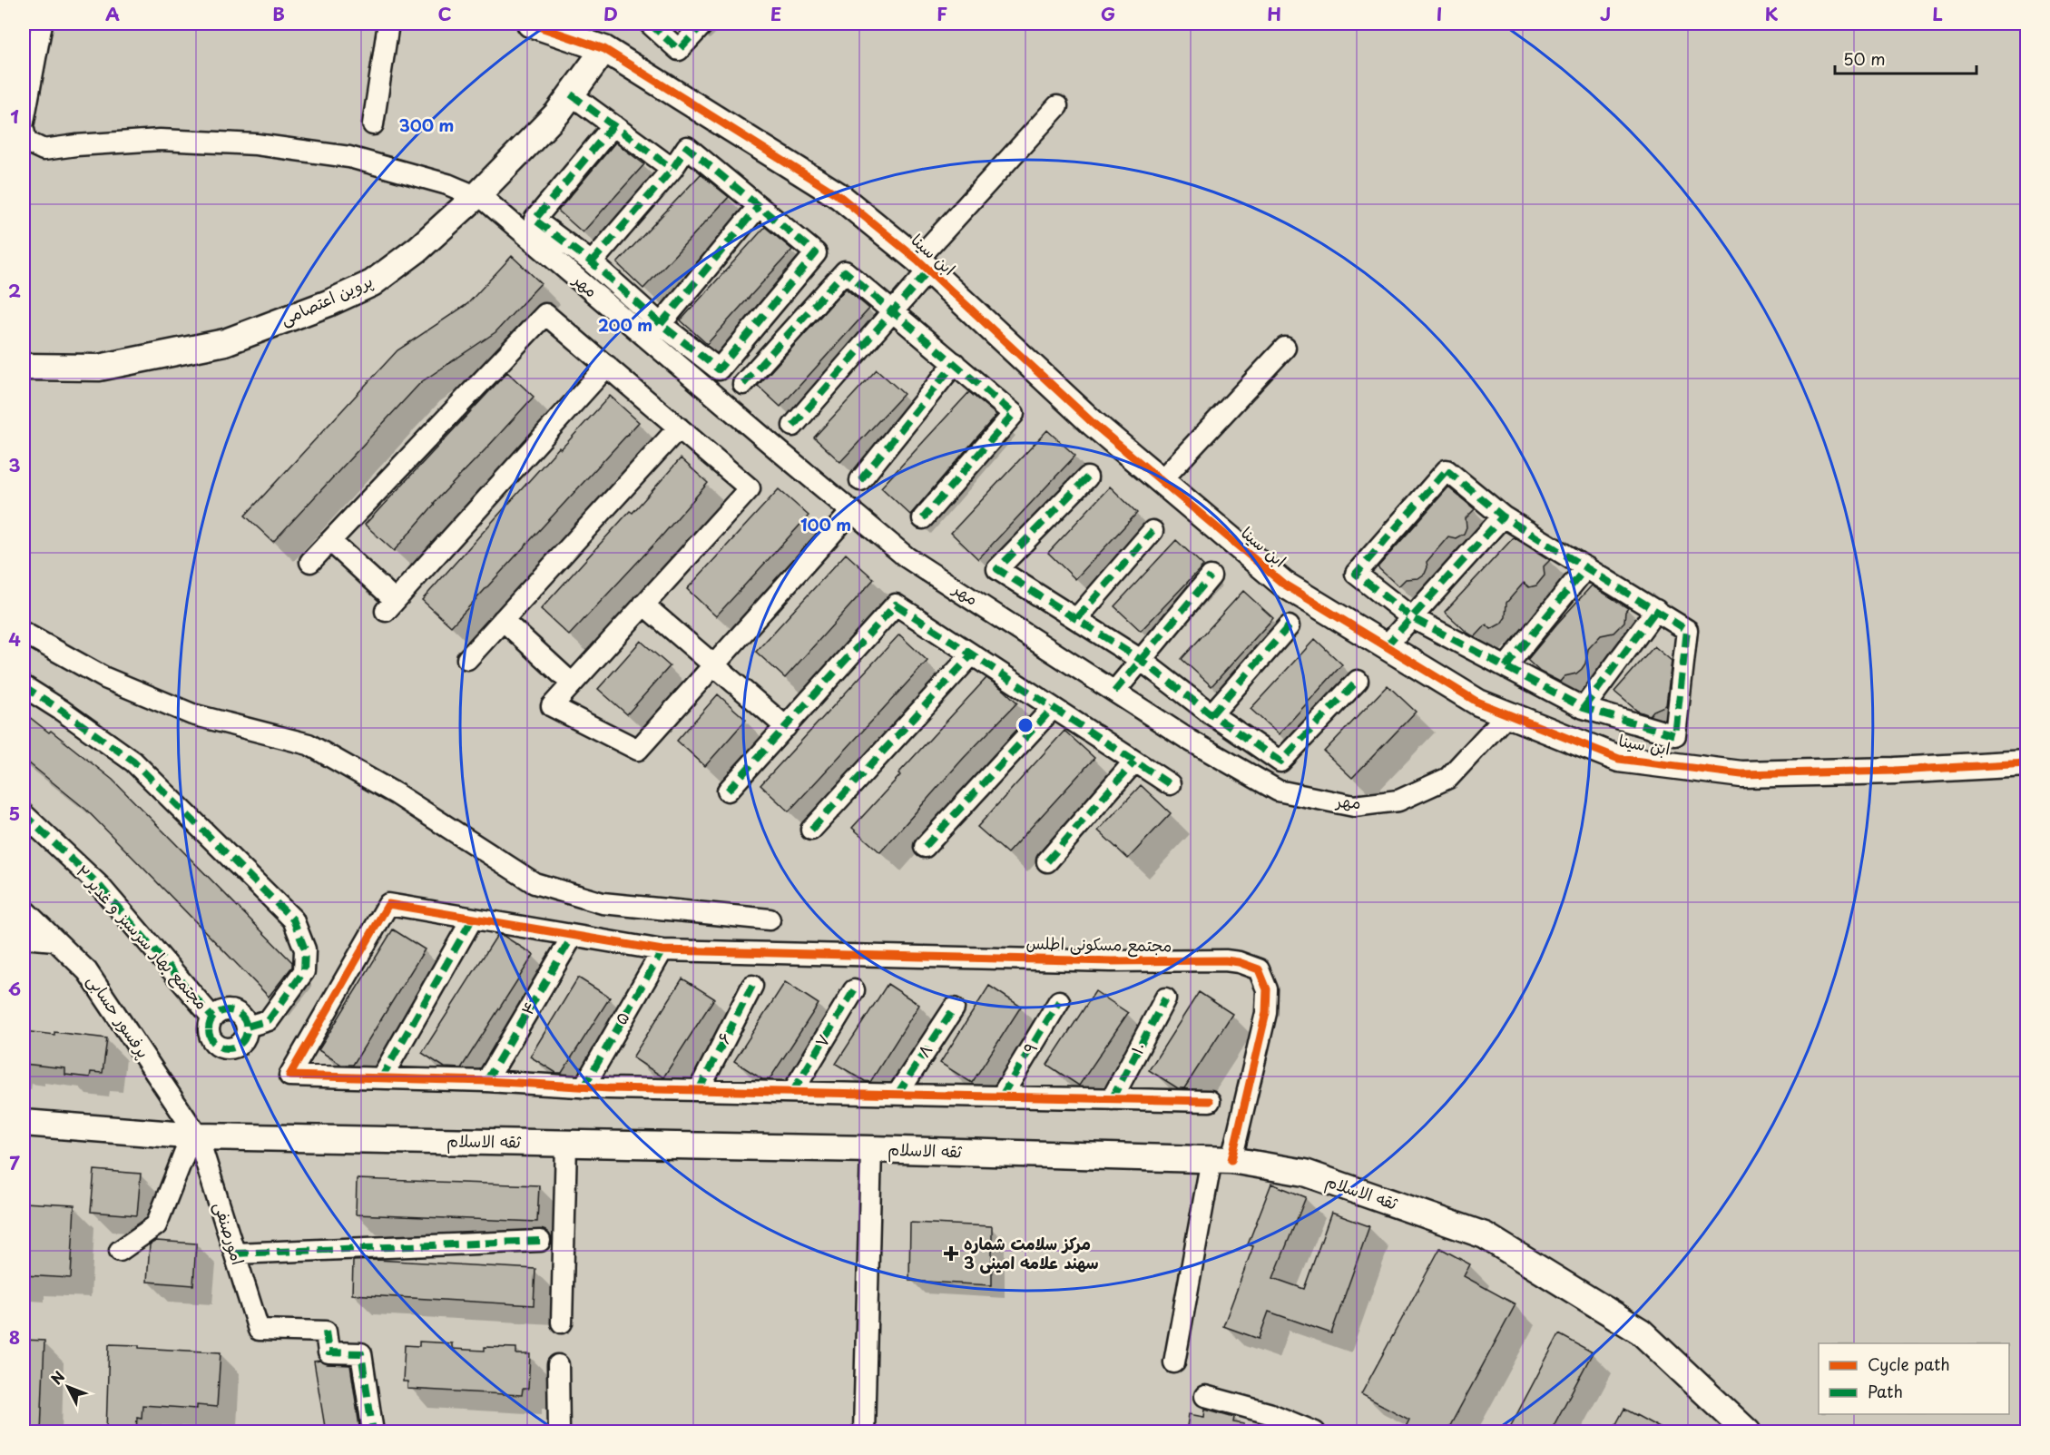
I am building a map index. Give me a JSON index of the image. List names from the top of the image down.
{
  "streets": {
    "street": [
      "ابن سینا",
      "مهر",
      "پروین اعتصامی",
      "مجتمع بهار سرسبز و غدیر ۲",
      "مجتمع مسکونی اطلس",
      "۴",
      "پرفسور حسابی",
      "۵",
      "۶",
      "۷",
      "۹",
      "۱۰",
      "۸",
      "ثقه الاسلام",
      "امورصنفی"
    ]
  },
  "crossings": [
    ["ابن سینا", "مهر"],
    ["ابن سینا", "پروین اعتصامی"],
    ["مهر", "پروین اعتصامی"],
    ["مجتمع مسکونی اطلس", "۵"],
    ["مجتمع مسکونی اطلس", "ثقه الاسلام"],
    ["پرفسور حسابی", "ثقه الاسلام"],
    ["پرفسور حسابی", "امورصنفی"],
    ["ثقه الاسلام", "امورصنفی"]
  ],
  "places": {
    "health": ["مرکز سلامت شماره 3 سهند علامه امینی"]
  },
  "legend": ["Cycle path", "Path"],
  "scale_bar": "50 m",
  "north": "top left",
  "grid": {
    "columns": [
      "A",
      "B",
      "C",
      "D",
      "E",
      "F",
      "G",
      "H",
      "I",
      "J",
      "K",
      "L"
    ],
    "rows": [
      "1",
      "2",
      "3",
      "4",
      "5",
      "6",
      "7",
      "8"
    ]
  },
  "rings": ["300 m", "200 m", "100 m"]
}
